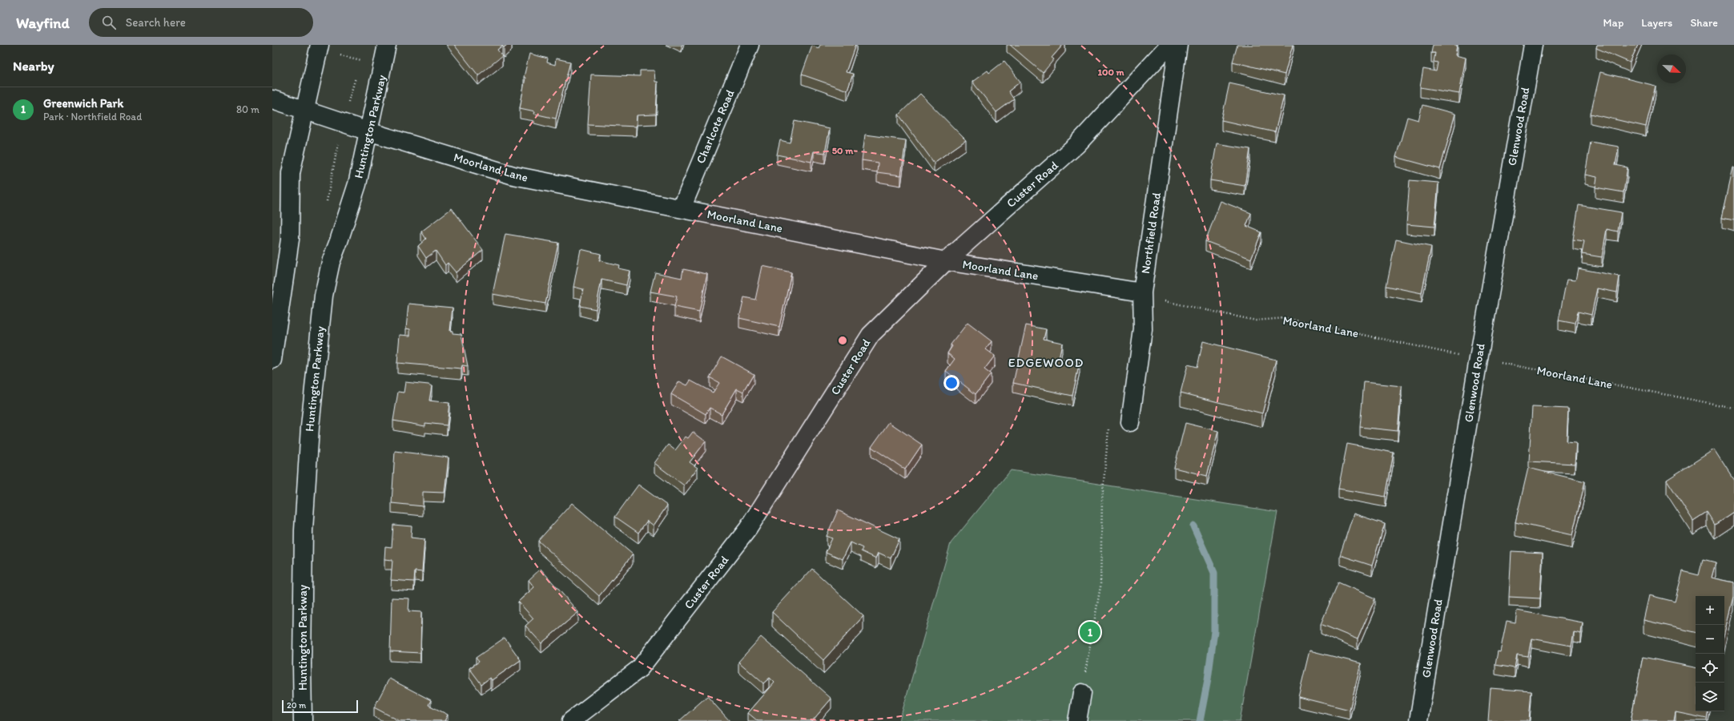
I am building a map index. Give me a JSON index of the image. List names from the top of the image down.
{
  "streets": {
    "street": [
      "Huntington Parkway",
      "Charlcote Road",
      "Glenwood Road",
      "Moorland Lane",
      "Custer Road",
      "Northfield Road"
    ]
  },
  "crossings": [
    ["Huntington Parkway", "Moorland Lane"],
    ["Charlcote Road", "Moorland Lane"],
    ["Glenwood Road", "Moorland Lane"],
    ["Moorland Lane", "Custer Road"],
    ["Moorland Lane", "Northfield Road"]
  ],
  "districts": ["EDGEWOOD"],
  "scale_bar": "20 m",
  "north": "bottom right",
  "page": {
    "header": "Wayfind",
    "search": "Search here",
    "nav": ["Map", "Layers", "Share"],
    "heading": "Nearby",
    "list": [
      {
        "mark": "1",
        "name": "Greenwich Park",
        "note": "Park · Northfield Road",
        "value": "80 m"
      }
    ],
    "map_buttons": ["+", "−"],
    "pins": "1",
    "scale": "20 m"
  },
  "rings": ["100 m", "50 m"]
}
